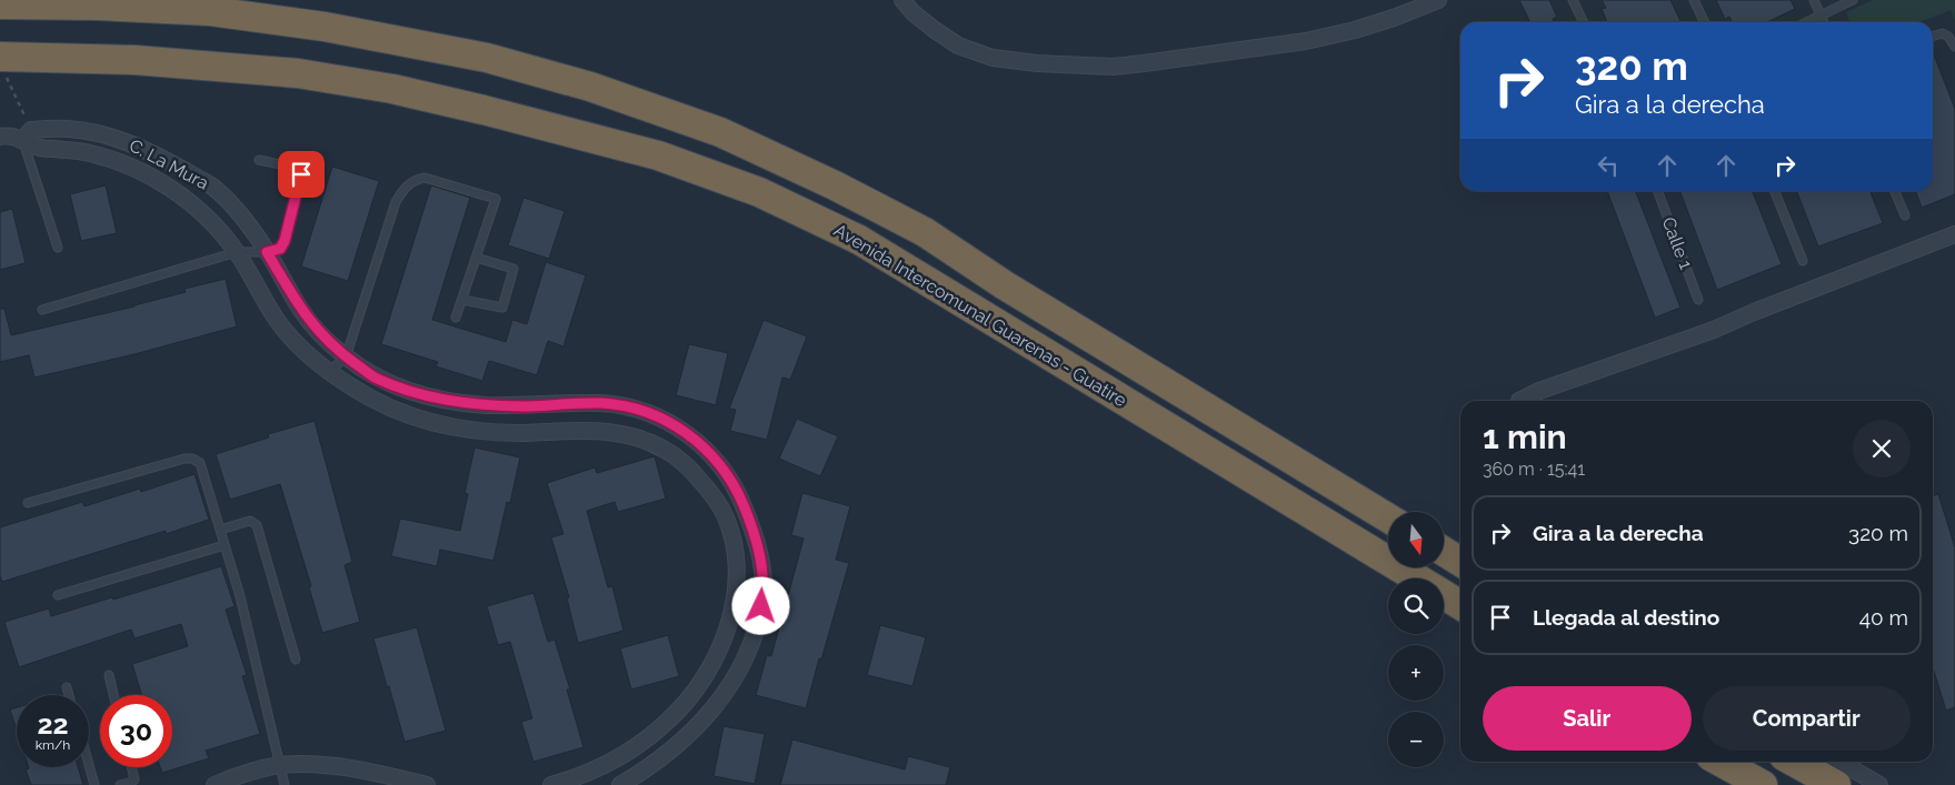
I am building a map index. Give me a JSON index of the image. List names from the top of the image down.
{
  "streets": {
    "highway": ["Avenida Intercomunal Guarenas - Guatire"],
    "street": ["C. La Mura"],
    "lane": ["Calle 1"]
  },
  "north": "bottom",
  "page": {
    "turn": ["320 m", "Gira a la derecha"],
    "heading": ["1 min", "360 m · 15:41"],
    "list": [
      {
        "name": "Gira a la derecha",
        "value": "320 m"
      },
      {
        "name": "Llegada al destino",
        "value": "40 m"
      }
    ],
    "map_buttons": ["+", "−"],
    "buttons": ["Salir", "Compartir"],
    "speed": "22 km/h",
    "limit": "30"
  }
}
